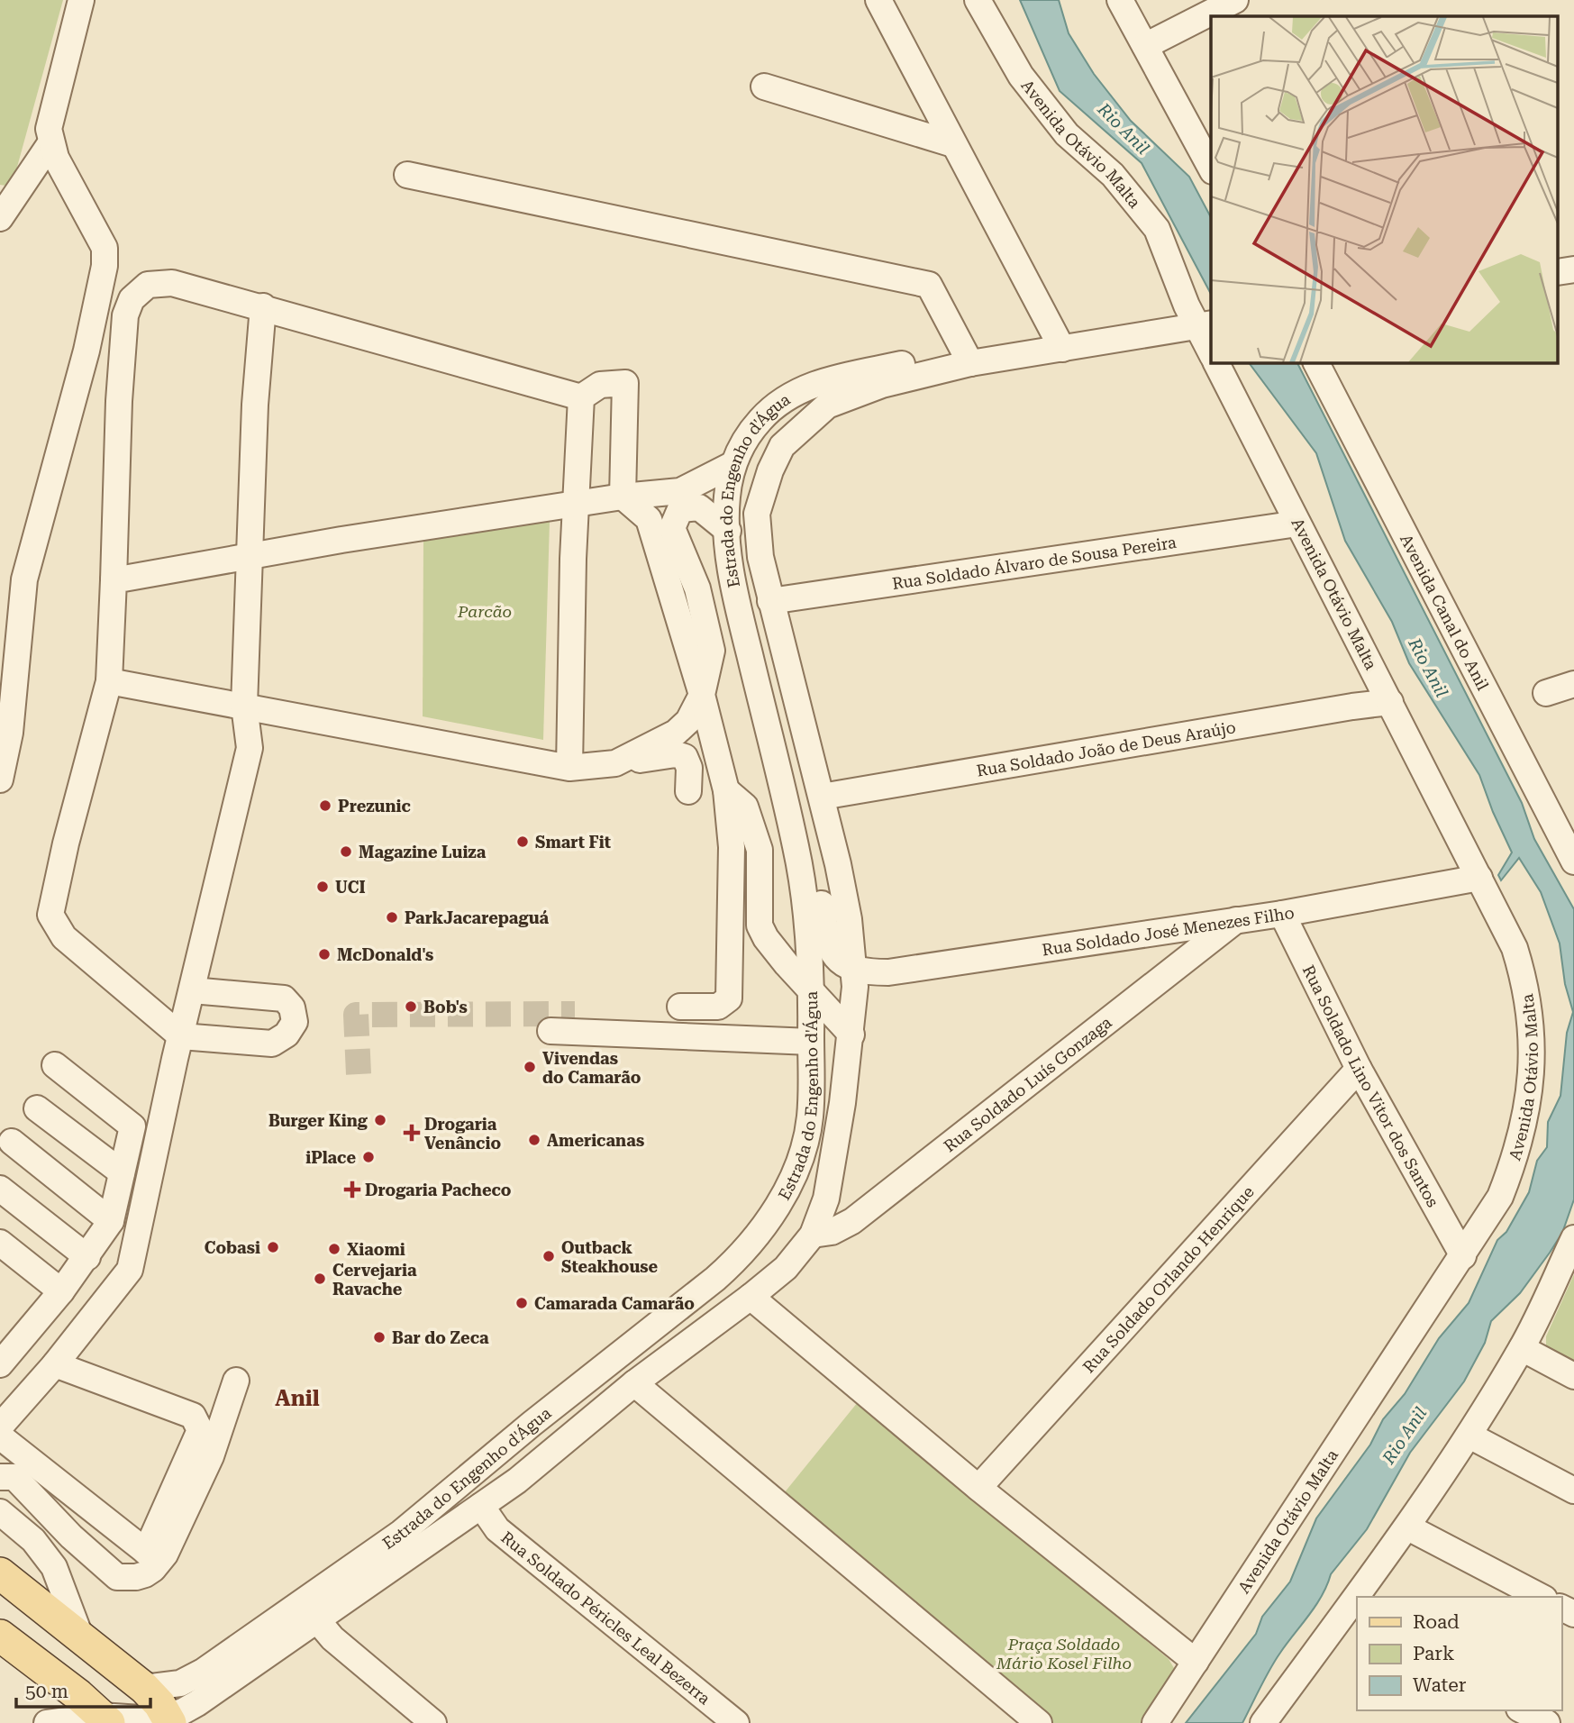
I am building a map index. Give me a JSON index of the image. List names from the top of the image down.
{
  "streets": {
    "street": [
      "Avenida Otávio Malta",
      "Estrada do Engenho d'Água",
      "Rua Soldado Álvaro de Sousa Pereira",
      "Avenida Canal do Anil",
      "Rua Soldado João de Deus Araújo",
      "Rua Soldado José Menezes Filho",
      "Rua Soldado Luís Gonzaga",
      "Rua Soldado Lino Vitor dos Santos",
      "Rua Soldado Orlando Henrique",
      "Rua Soldado Péricles Leal Bezerra"
    ]
  },
  "crossings": [
    ["Avenida Otávio Malta", "Estrada do Engenho d'Água"],
    ["Avenida Otávio Malta", "Rua Soldado Álvaro de Sousa Pereira"],
    ["Avenida Otávio Malta", "Rua Soldado João de Deus Araújo"],
    ["Avenida Otávio Malta", "Rua Soldado José Menezes Filho"],
    ["Avenida Otávio Malta", "Rua Soldado Lino Vitor dos Santos"],
    ["Estrada do Engenho d'Água", "Rua Soldado Álvaro de Sousa Pereira"],
    ["Estrada do Engenho d'Água", "Rua Soldado João de Deus Araújo"],
    ["Estrada do Engenho d'Água", "Rua Soldado José Menezes Filho"],
    ["Estrada do Engenho d'Água", "Rua Soldado Luís Gonzaga"],
    ["Estrada do Engenho d'Água", "Rua Soldado Péricles Leal Bezerra"],
    ["Rua Soldado José Menezes Filho", "Rua Soldado Luís Gonzaga"],
    ["Rua Soldado José Menezes Filho", "Rua Soldado Lino Vitor dos Santos"],
    ["Rua Soldado Lino Vitor dos Santos", "Rua Soldado Orlando Henrique"]
  ],
  "districts": ["Anil"],
  "water": ["Rio Anil"],
  "parks": ["Parcão", "Praça Soldado Mário Kosel Filho"],
  "places": {
    "other": [
      "Prezunic",
      "Smart Fit",
      "Magazine Luiza",
      "UCI",
      "ParkJacarepaguá",
      "McDonald's",
      "Bob's",
      "Vivendas do Camarão",
      "Burger King",
      "Americanas",
      "iPlace",
      "Cobasi",
      "Xiaomi",
      "Outback Steakhouse",
      "Cervejaria Ravache",
      "Camarada Camarão",
      "Bar do Zeca"
    ],
    "health": ["Drogaria Venâncio", "Drogaria Pacheco"]
  },
  "legend": ["Road", "Park", "Water"],
  "scale_bar": "50 m"
}
